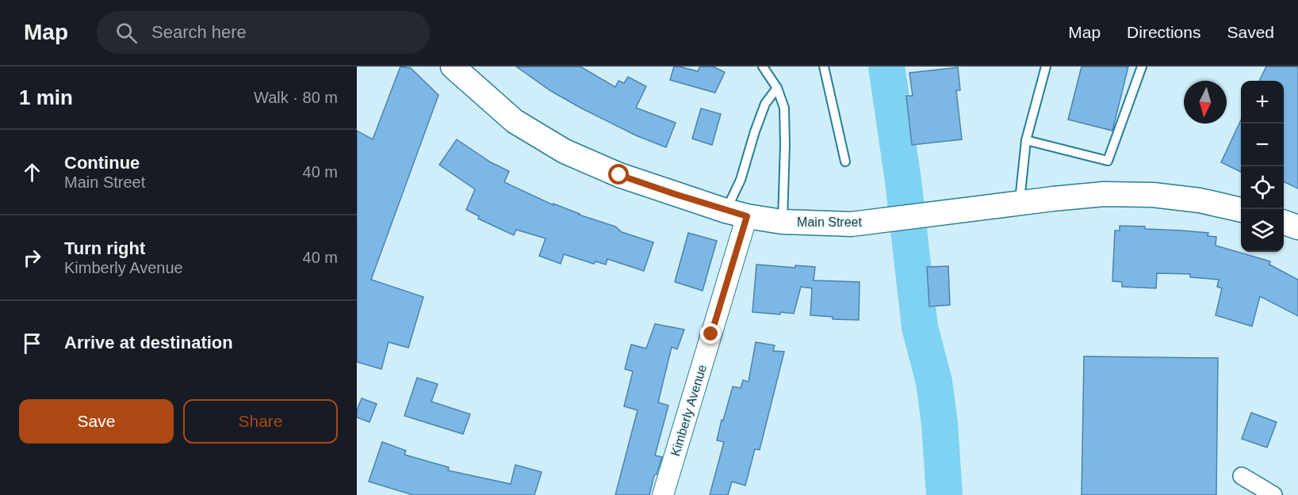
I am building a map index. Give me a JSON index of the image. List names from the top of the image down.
{
  "streets": {
    "main road": ["Main Street"],
    "street": ["Kimberly Avenue"]
  },
  "crossings": [
    ["Main Street", "Kimberly Avenue"]
  ],
  "north": "bottom",
  "page": {
    "header": "Map",
    "search": "Search here",
    "nav": ["Map", "Directions", "Saved"],
    "heading": ["1 min", "Walk · 80 m"],
    "map_buttons": ["+", "−"],
    "list": [
      ["Continue", "Main Street", "40 m"],
      ["Turn right", "Kimberly Avenue", "40 m"],
      "Arrive at destination"
    ],
    "buttons": ["Save", "Share"]
  }
}
